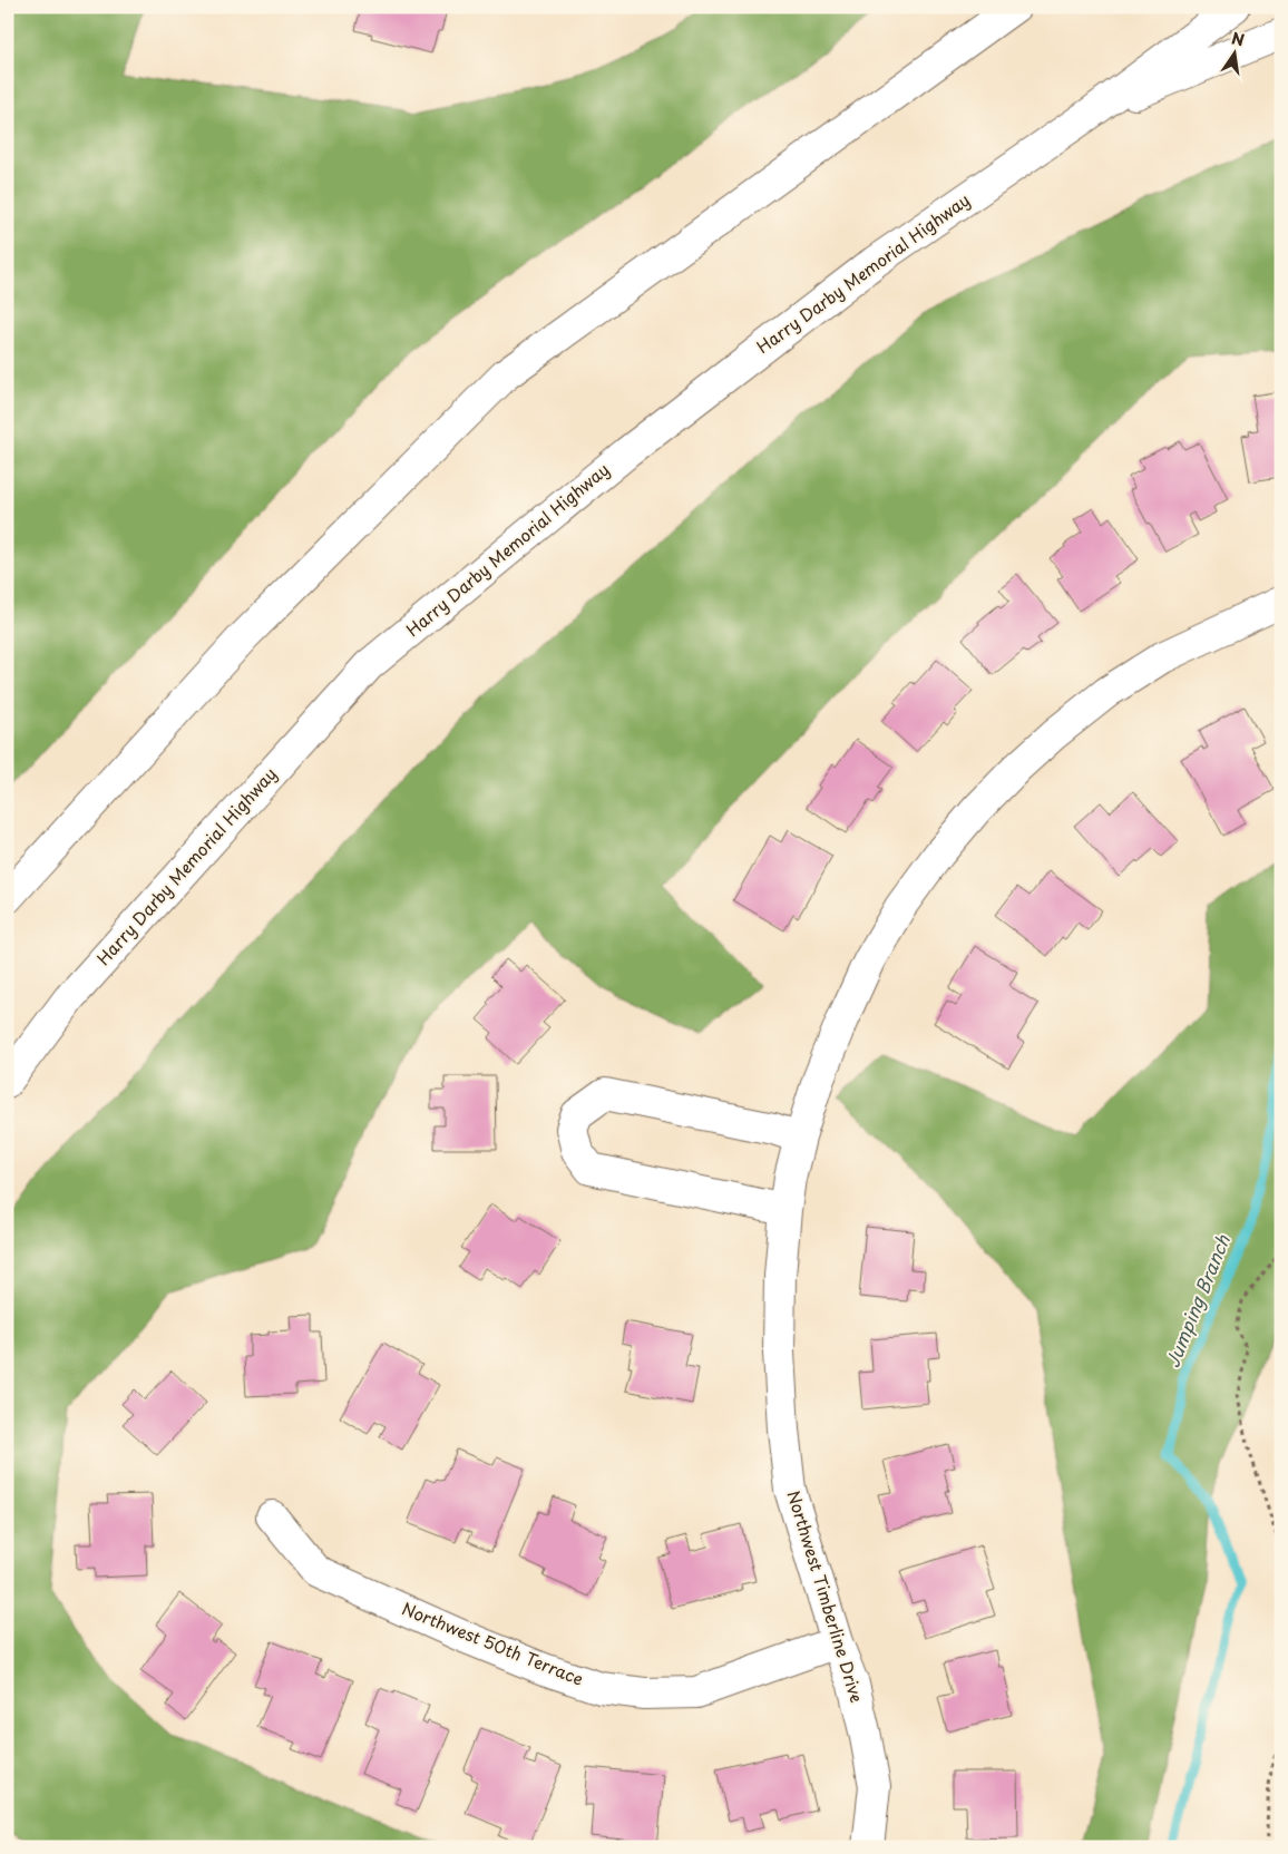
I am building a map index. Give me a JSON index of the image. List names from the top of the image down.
{
  "streets": {
    "main road": ["Harry Darby Memorial Highway", "Northwest Timberline Drive", "Northwest 50th Terrace"]
  },
  "crossings": [
    ["Northwest Timberline Drive", "Northwest 50th Terrace"]
  ],
  "water": ["Jumping Branch"],
  "north": "top"
}
